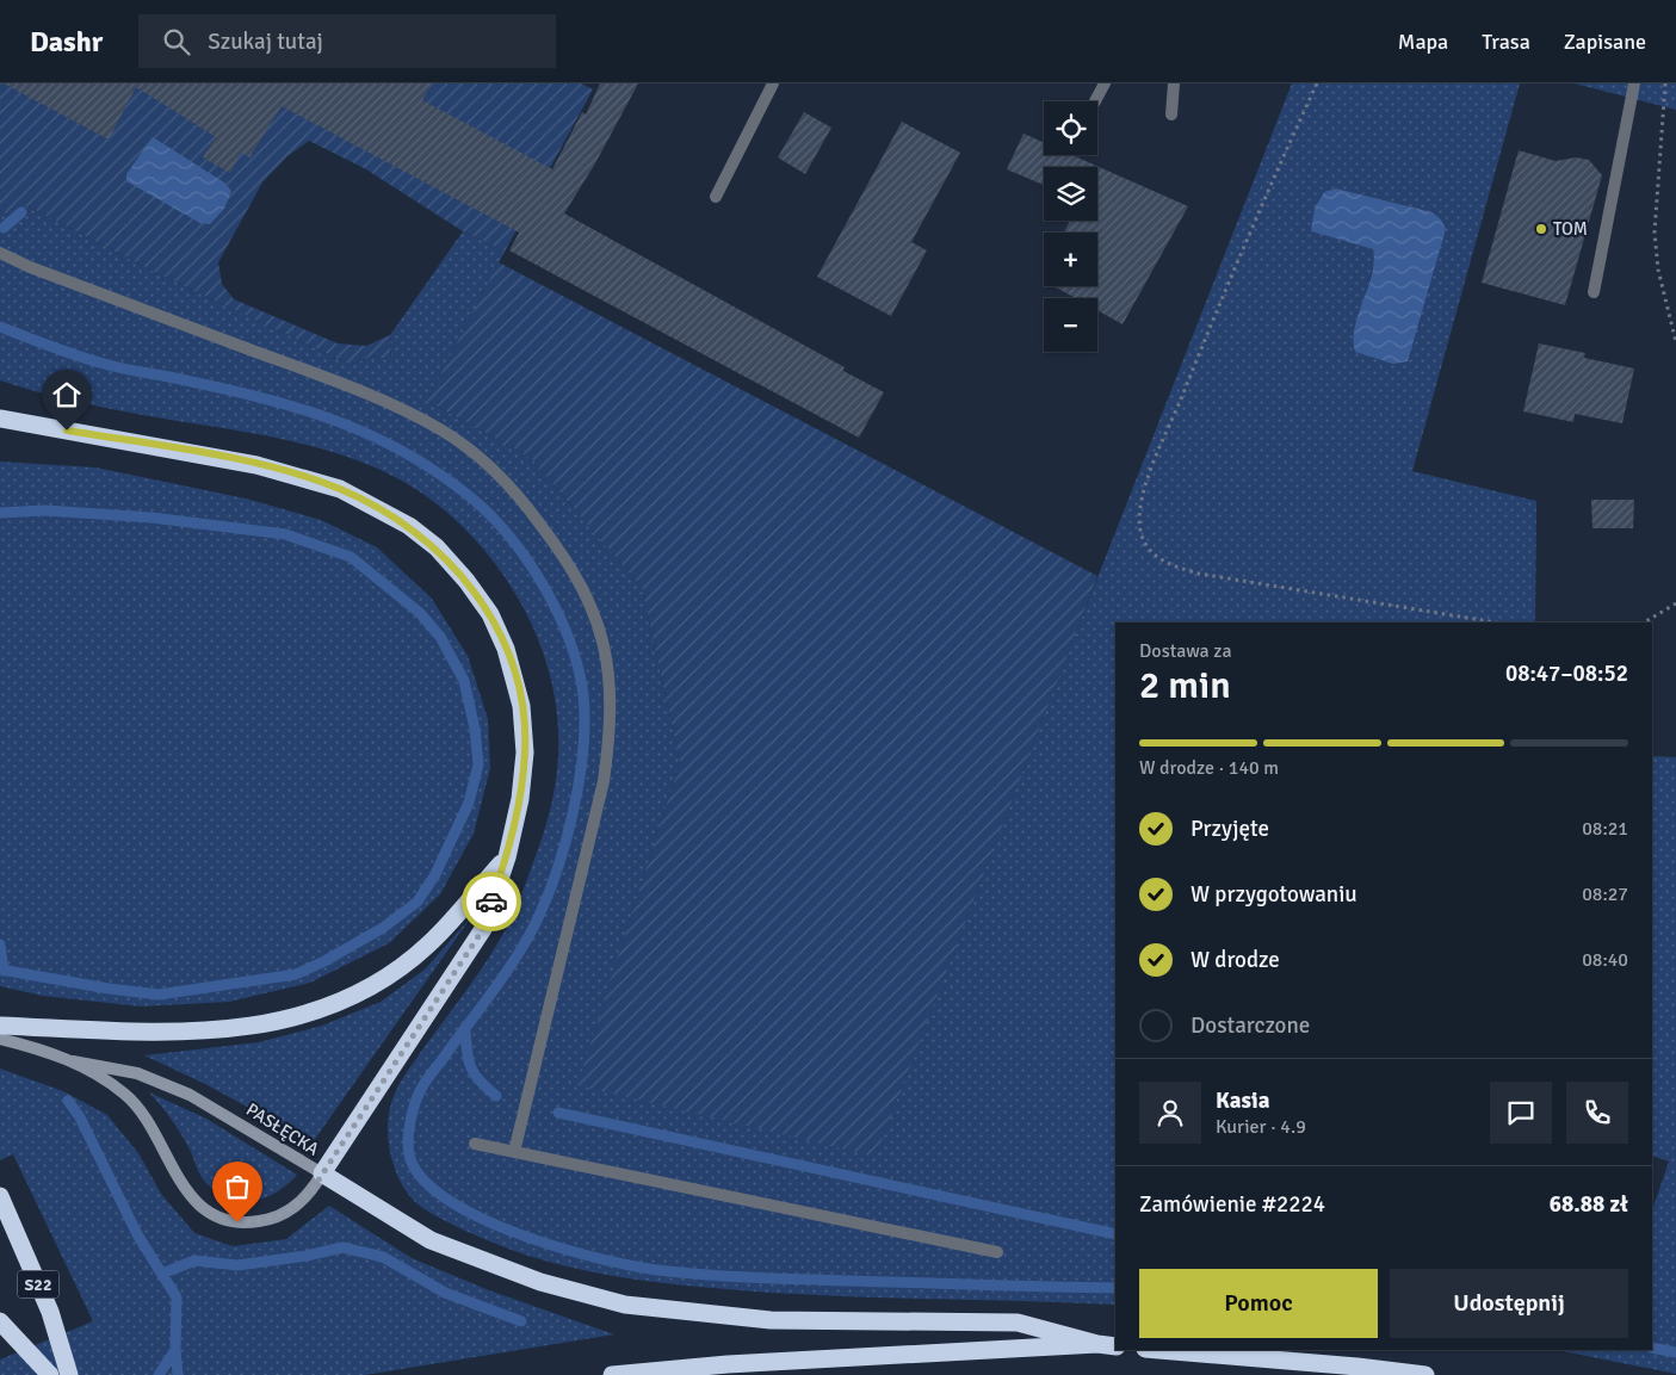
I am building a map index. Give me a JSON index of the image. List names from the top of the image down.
{
  "streets": {
    "highway": ["S22"],
    "main road": ["PASŁĘCKA"]
  },
  "places": ["TOM"],
  "page": {
    "header": "Dashr",
    "search": "Szukaj tutaj",
    "nav": ["Mapa", "Trasa", "Zapisane"],
    "map_buttons": ["+", "−"],
    "heading": ["2 min", "Dostawa za", "08:47–08:52"],
    "panel": [
      "Kasia",
      "Kurier · 4.9",
      "Zamówienie #2224",
      "68.88 zł"
    ],
    "bar": "W drodze · 140 m",
    "list": [
      ["Przyjęte", "08:21"],
      ["W przygotowaniu", "08:27"],
      ["W drodze", "08:40"],
      "Dostarczone"
    ],
    "buttons": ["Pomoc", "Udostępnij"]
  }
}
